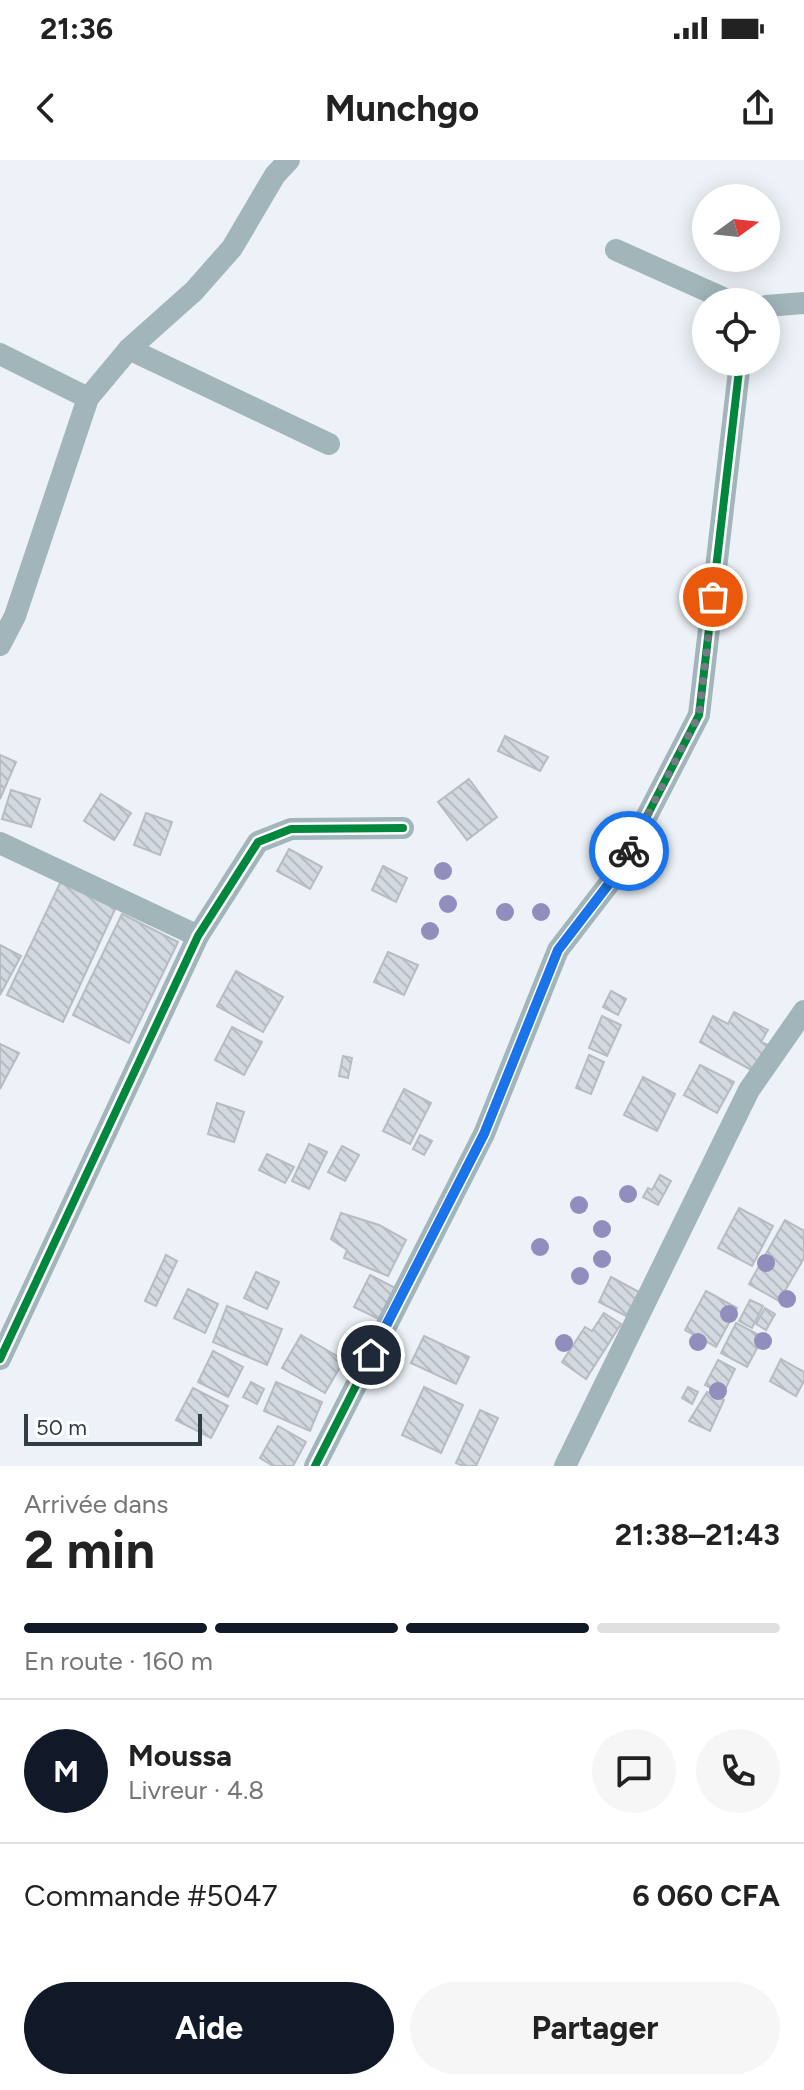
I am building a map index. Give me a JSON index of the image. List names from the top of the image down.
{
  "scale_bar": "50 m",
  "north": "right",
  "page": {
    "status": "21:36",
    "header": "Munchgo",
    "scale": "50 m",
    "heading": ["2 min", "Arrivée dans", "21:38–21:43"],
    "panel": [
      "Moussa",
      "Livreur · 4.8",
      "Commande #5047",
      "6 060 CFA"
    ],
    "bar": "En route · 160 m",
    "round": "M",
    "buttons": ["Aide", "Partager"]
  }
}
